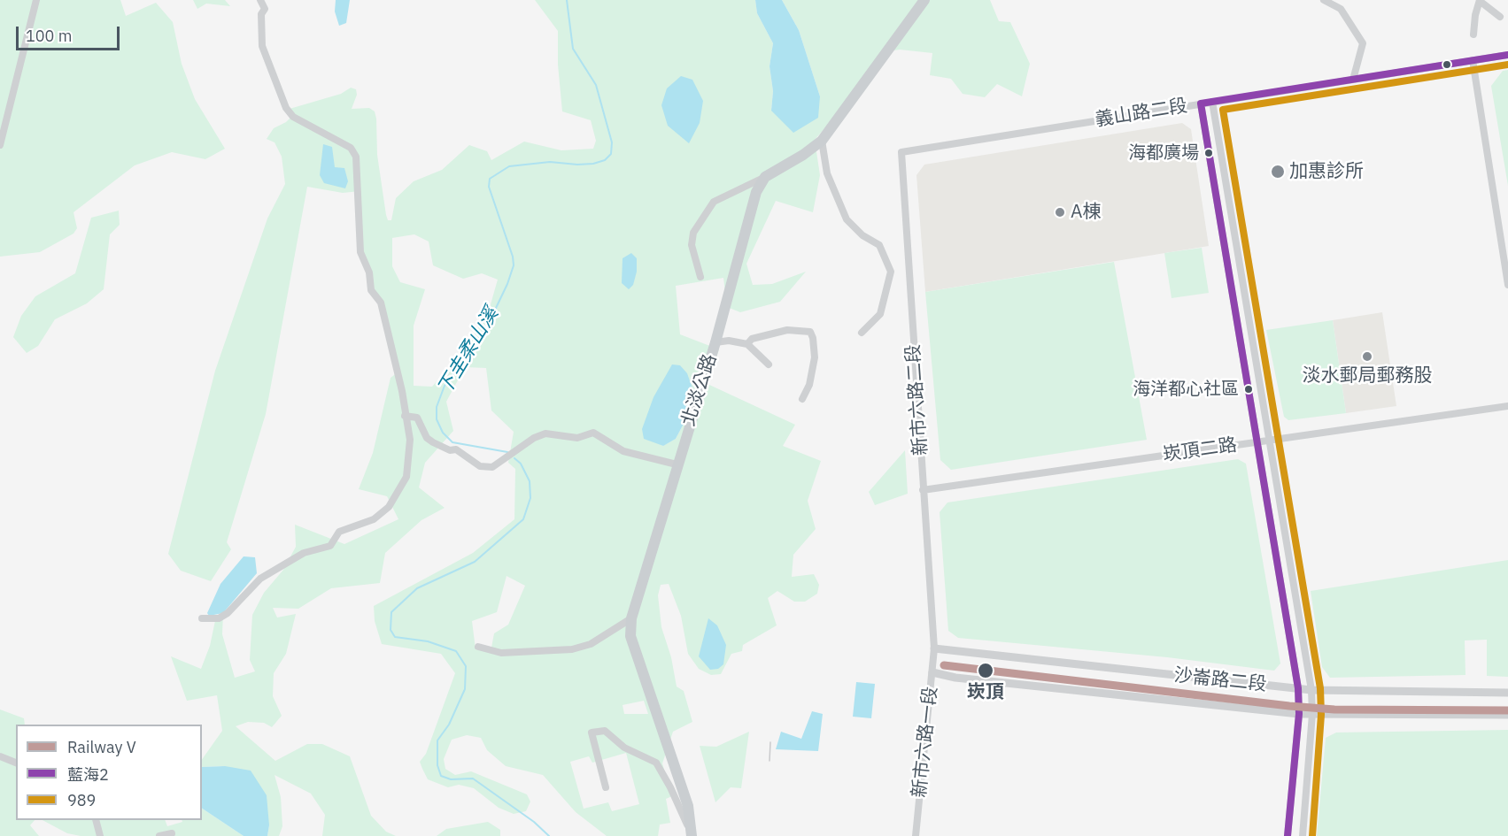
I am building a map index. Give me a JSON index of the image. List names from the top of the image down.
{
  "streets": {
    "main road": ["北淡公路"],
    "street": [
      "義山路二段",
      "新市六路二段",
      "崁頂二路",
      "沙崙路二段",
      "新市六路一段"
    ]
  },
  "crossings": [
    ["義山路二段", "新市六路二段"],
    ["新市六路二段", "崁頂二路"],
    ["新市六路二段", "沙崙路二段"],
    ["新市六路二段", "新市六路一段"],
    ["沙崙路二段", "新市六路一段"]
  ],
  "water": ["下圭柔山溪"],
  "places": [
    "海都廣場",
    "加惠診所",
    "A棟",
    "淡水郵局郵務股",
    "海洋都心社區",
    "崁頂"
  ],
  "lines": ["transit line 藍海2", "transit line 989", "rail line V"],
  "legend": ["Railway V", "藍海2", "989"],
  "scale_bar": "100 m"
}
